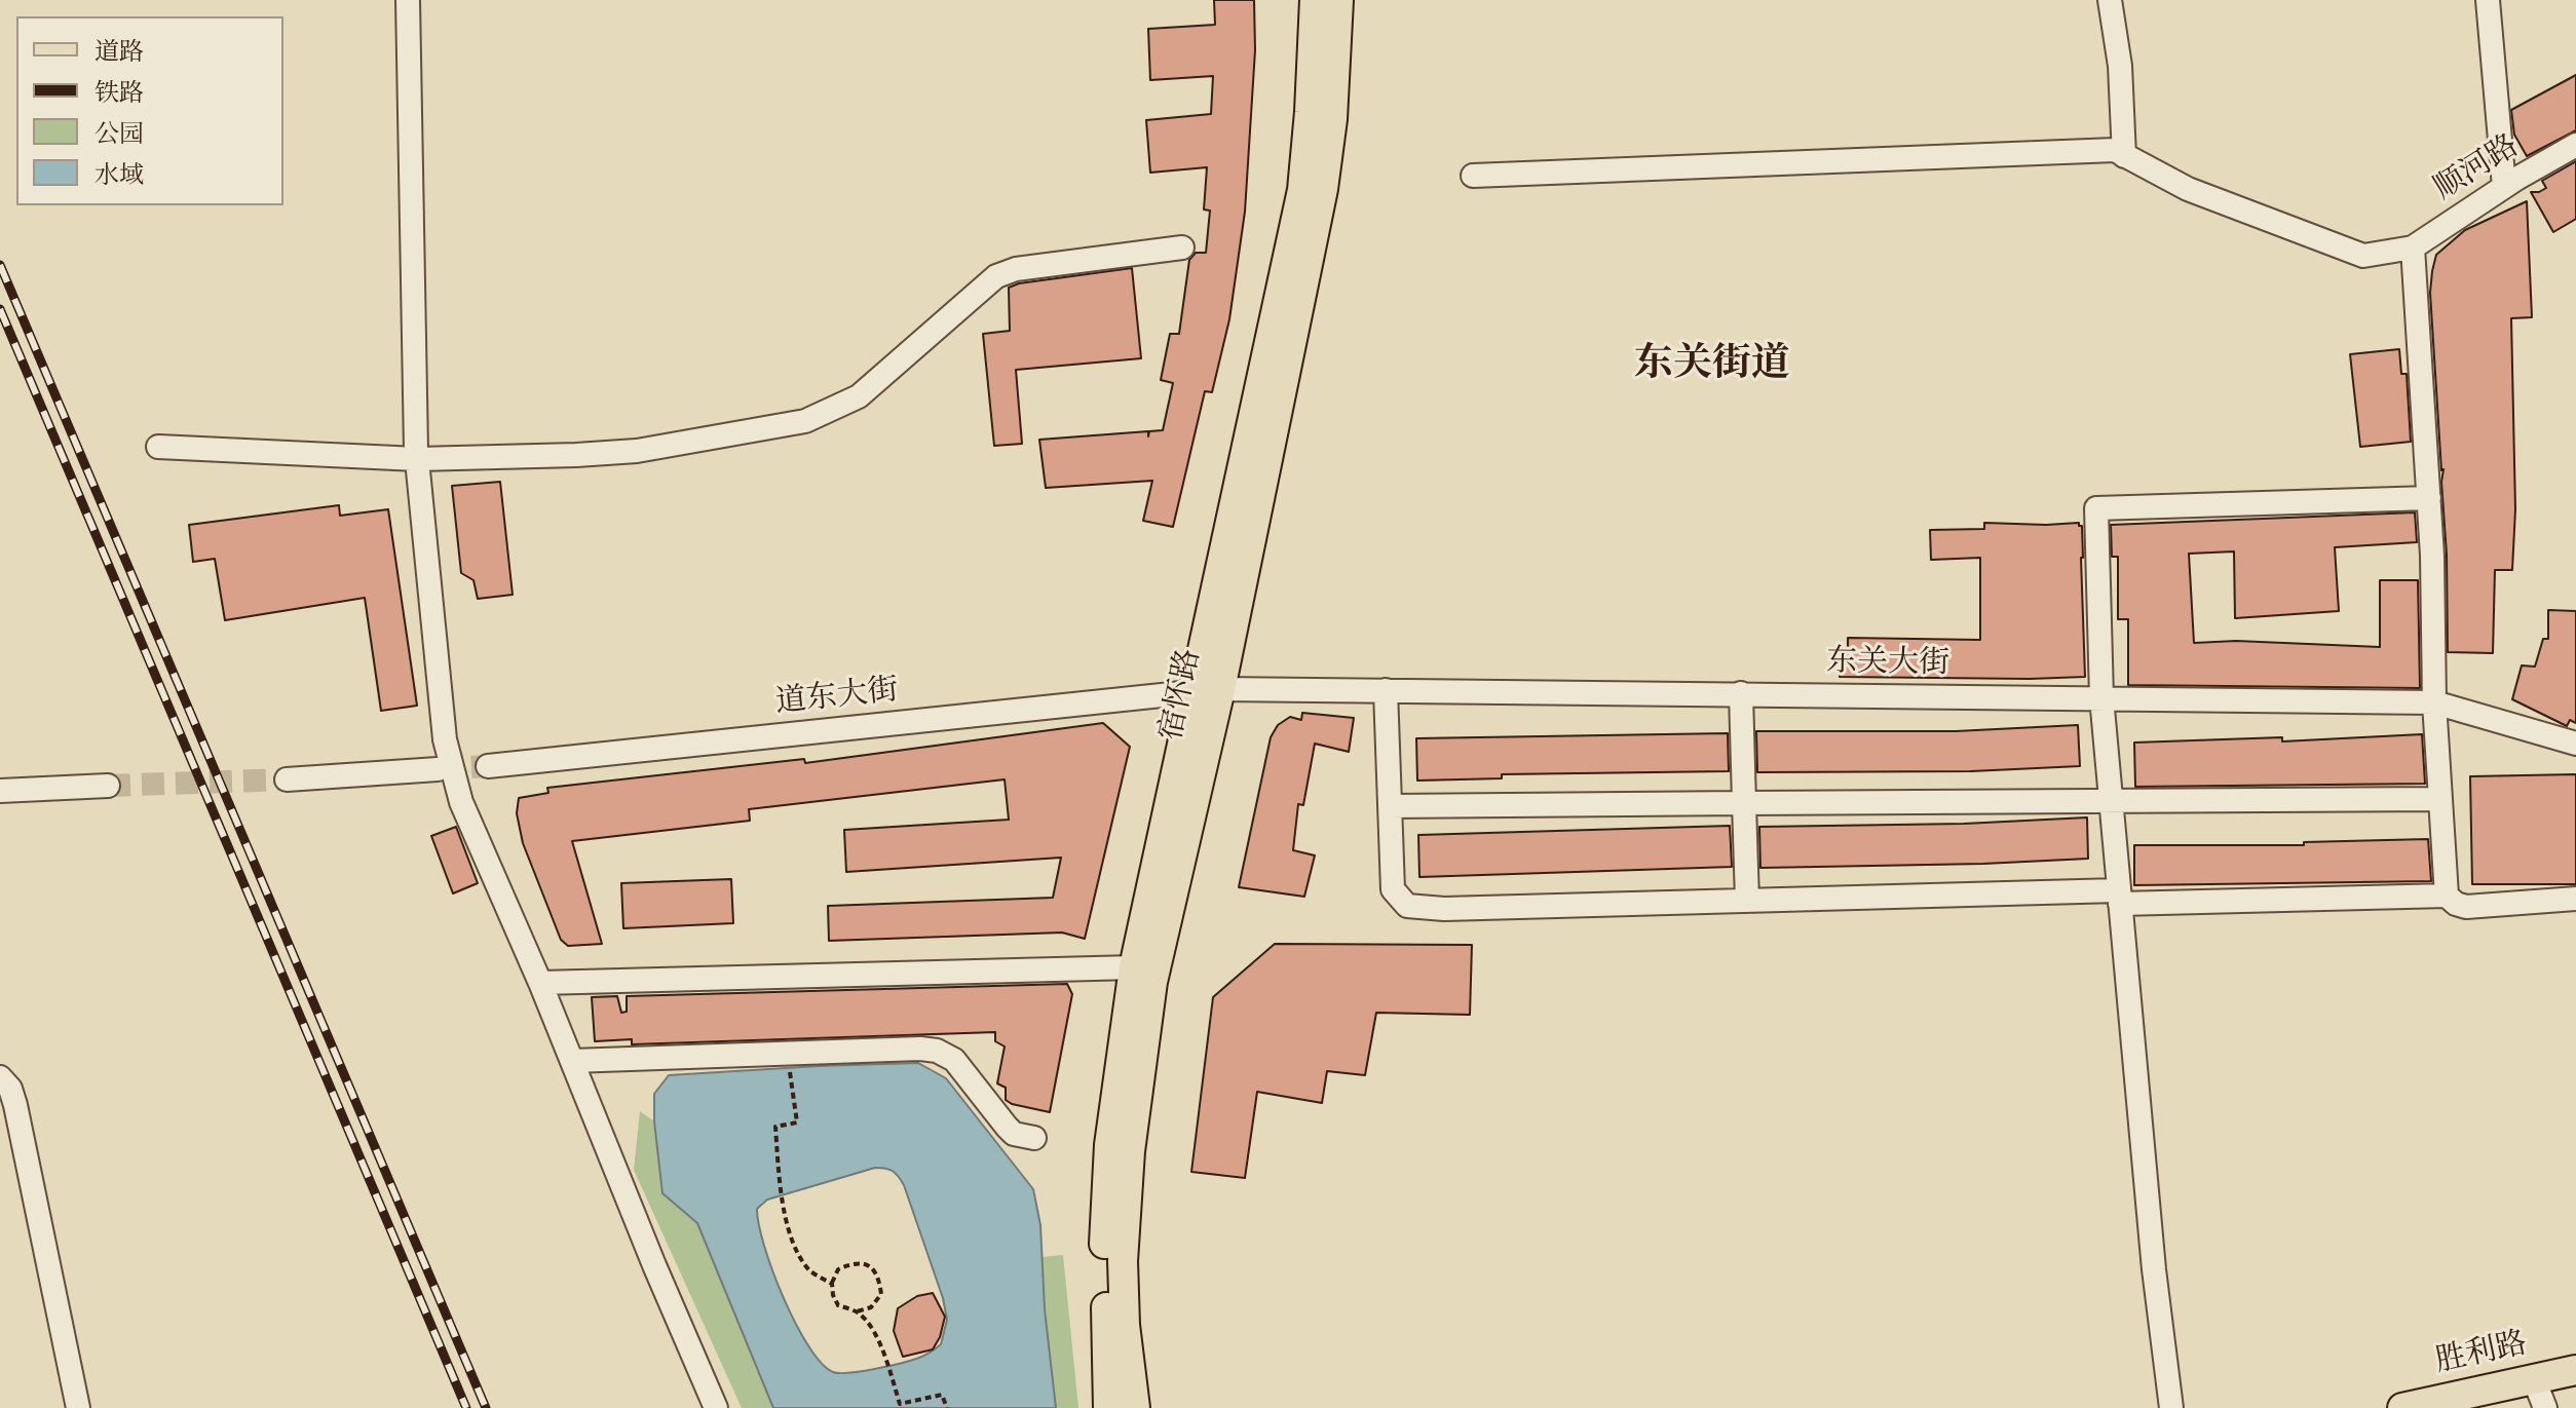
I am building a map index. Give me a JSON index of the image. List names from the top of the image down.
{
  "streets": {
    "main road": ["宿怀路", "胜利路"],
    "street": ["顺河路", "东关大街", "道东大街"]
  },
  "crossings": [
    ["东关大街", "宿怀路"],
    ["东关大街", "道东大街"],
    ["宿怀路", "道东大街"]
  ],
  "districts": ["东关街道"],
  "legend": [
    "道路",
    "铁路",
    "公园",
    "水域"
  ]
}
